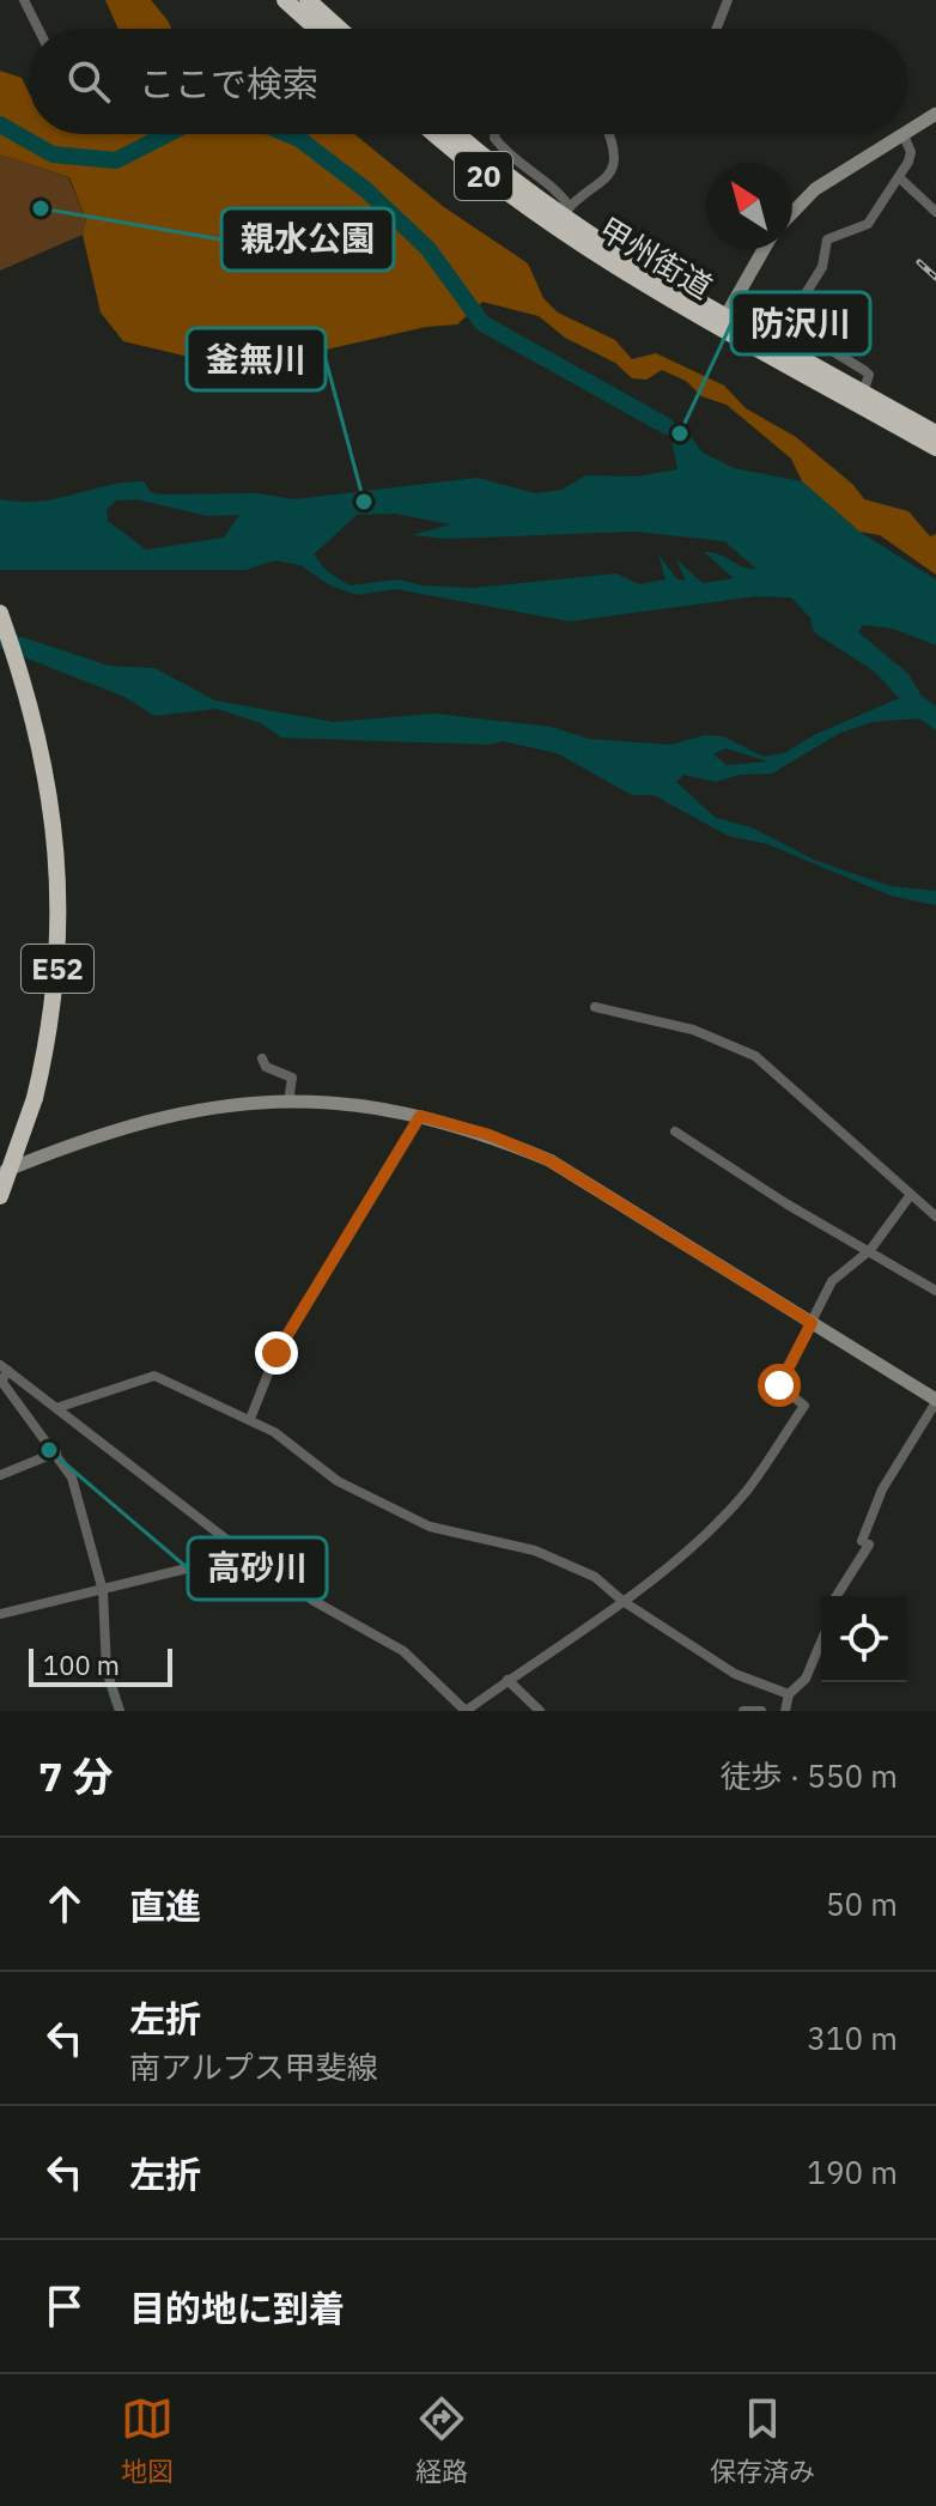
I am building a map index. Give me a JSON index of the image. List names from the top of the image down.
{
  "streets": {
    "highway": ["20", "甲州街道", "E52"]
  },
  "places": [
    "親水公園",
    "防沢川",
    "釜無川",
    "高砂川"
  ],
  "scale_bar": "100 m",
  "north": "top left",
  "page": {
    "search": "ここで検索",
    "scale": "100 m",
    "heading": ["7 分", "徒歩 · 550 m"],
    "list": [
      ["直進", "50 m"],
      ["左折", "南アルプス甲斐線", "310 m"],
      ["左折", "190 m"],
      "目的地に到着"
    ],
    "nav": ["地図", "経路", "保存済み"]
  }
}
